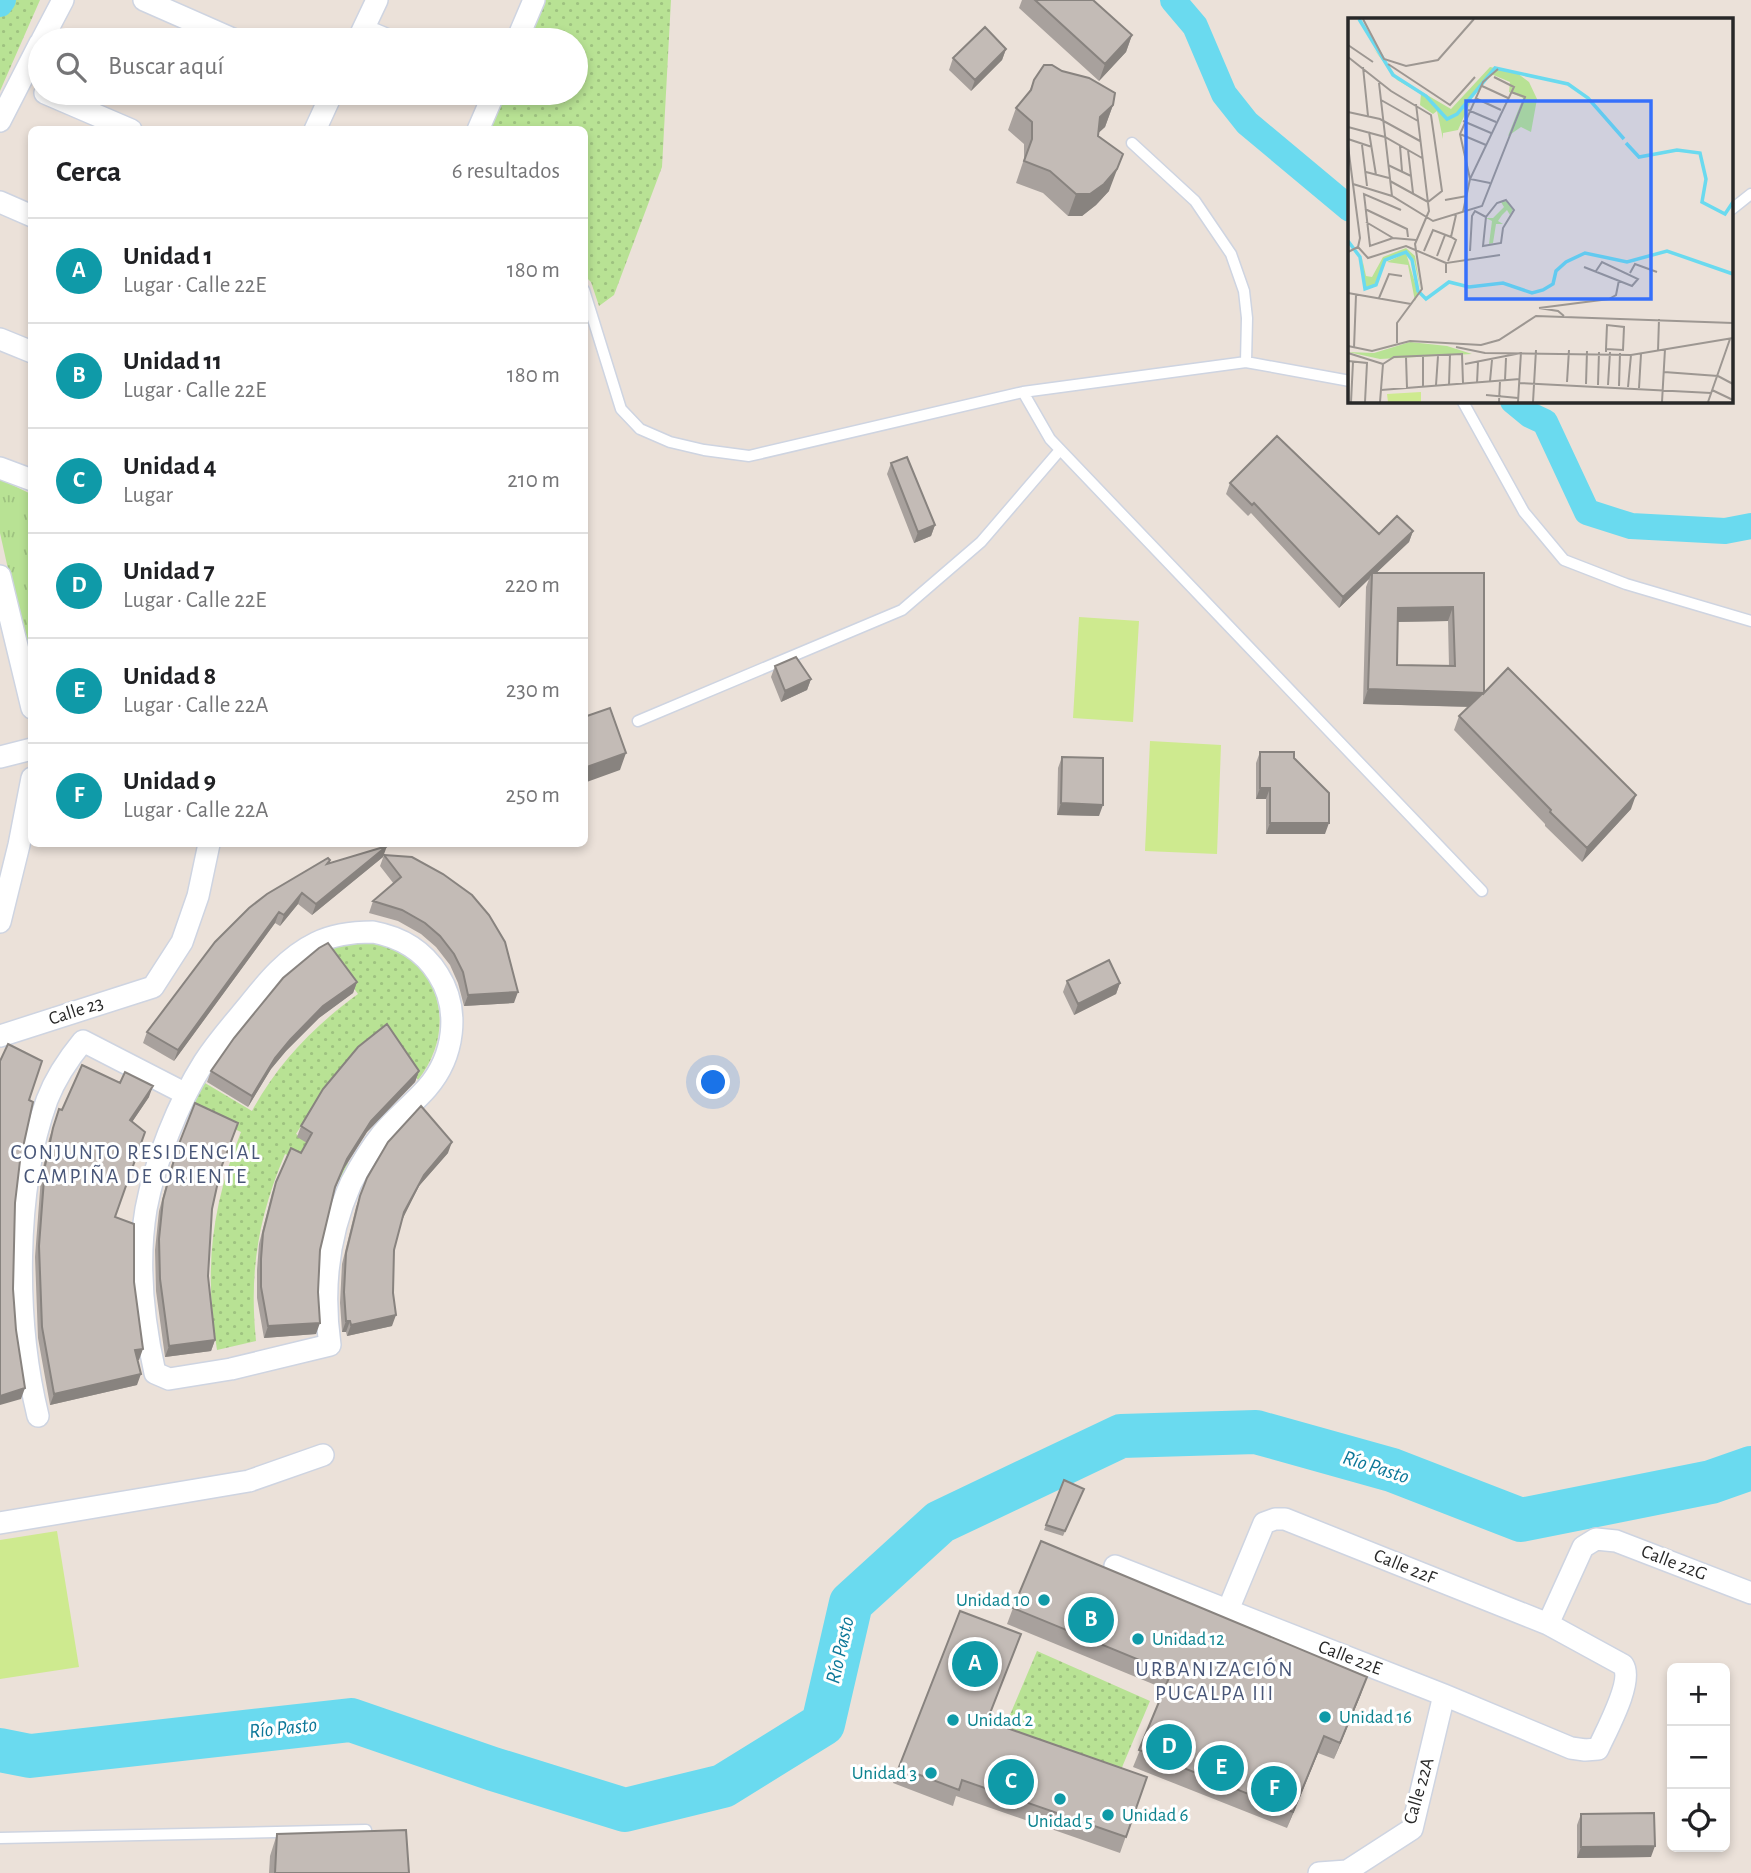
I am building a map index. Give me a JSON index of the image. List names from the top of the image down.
{
  "streets": {
    "street": [
      "Calle 23",
      "Calle 22G",
      "Calle 22F",
      "Calle 22E",
      "Calle 22A"
    ]
  },
  "crossings": [
    ["Calle 22G", "Calle 22F"],
    ["Calle 22F", "Calle 22E"],
    ["Calle 22E", "Calle 22A"]
  ],
  "districts": ["CONJUNTO RESIDENCIAL CAMPIÑA DE ORIENTE", "URBANIZACIÓN PUCALPA III"],
  "water": ["Río Pasto"],
  "places": [
    "Unidad 10",
    "Unidad 12",
    "Unidad 16",
    "Unidad 2",
    "Unidad 3",
    "Unidad 5",
    "Unidad 6"
  ],
  "page": {
    "search": "Buscar aquí",
    "heading": ["Cerca", "6 resultados"],
    "list": [
      {
        "mark": "A",
        "name": "Unidad 1",
        "note": "Lugar · Calle 22E",
        "value": "180 m"
      },
      {
        "mark": "B",
        "name": "Unidad 11",
        "note": "Lugar · Calle 22E",
        "value": "180 m"
      },
      {
        "mark": "C",
        "name": "Unidad 4",
        "note": "Lugar",
        "value": "210 m"
      },
      {
        "mark": "D",
        "name": "Unidad 7",
        "note": "Lugar · Calle 22E",
        "value": "220 m"
      },
      {
        "mark": "E",
        "name": "Unidad 8",
        "note": "Lugar · Calle 22A",
        "value": "230 m"
      },
      {
        "mark": "F",
        "name": "Unidad 9",
        "note": "Lugar · Calle 22A",
        "value": "250 m"
      }
    ],
    "pins": [
      "B",
      "A",
      "D",
      "E",
      "C",
      "F"
    ],
    "map_buttons": ["+", "−"]
  }
}
